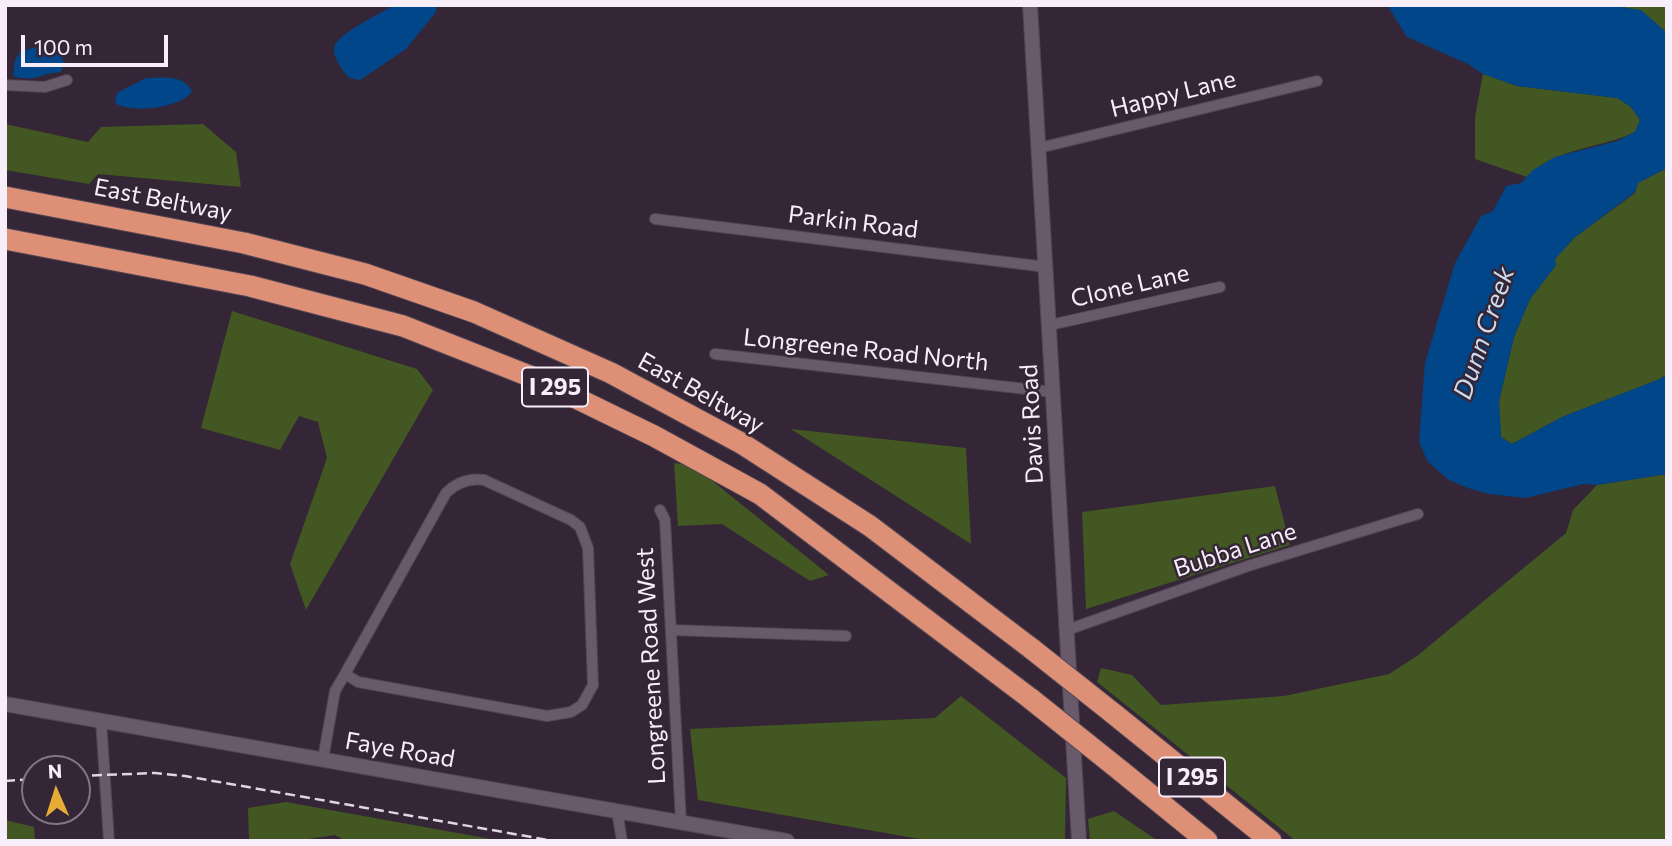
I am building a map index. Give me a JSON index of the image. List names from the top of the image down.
{
  "streets": {
    "highway": ["East Beltway", "I 295"],
    "street": [
      "Happy Lane",
      "Parkin Road",
      "Clone Lane",
      "Longreene Road North",
      "Davis Road",
      "Bubba Lane",
      "Longreene Road West",
      "Faye Road"
    ]
  },
  "crossings": [
    ["Happy Lane", "Davis Road"],
    ["Parkin Road", "Davis Road"],
    ["Clone Lane", "Davis Road"],
    ["Longreene Road North", "Davis Road"],
    ["Davis Road", "Bubba Lane"],
    ["Longreene Road West", "Faye Road"]
  ],
  "water": ["Dunn Creek"],
  "scale_bar": "100 m",
  "north": "top"
}
